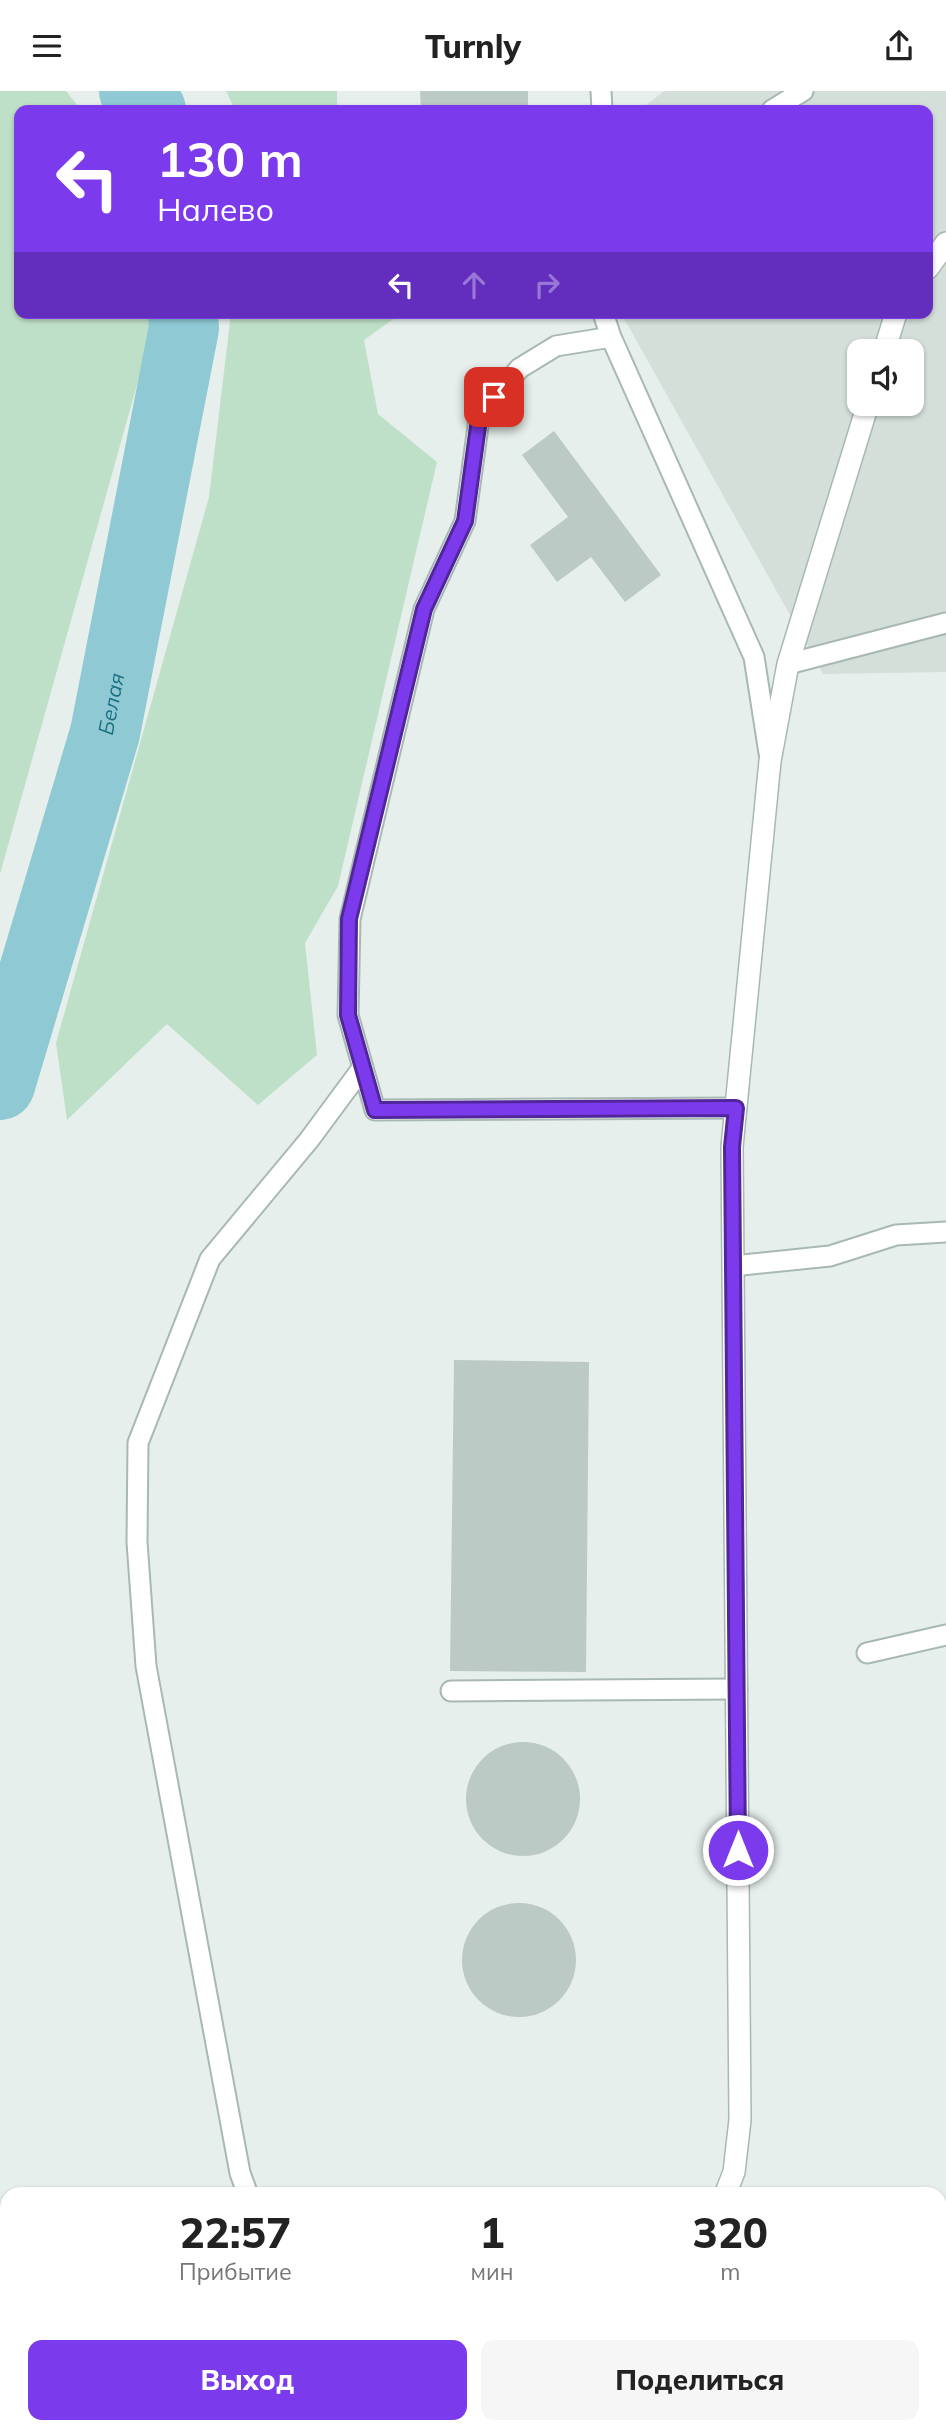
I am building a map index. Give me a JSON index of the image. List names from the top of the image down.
{
  "water": ["Белая"],
  "page": {
    "header": "Turnly",
    "turn": ["130 m", "Налево"],
    "eta": [
      "22:57",
      "Прибытие",
      "1",
      "мин",
      "320",
      "m"
    ],
    "buttons": ["Выход", "Поделиться"]
  }
}
